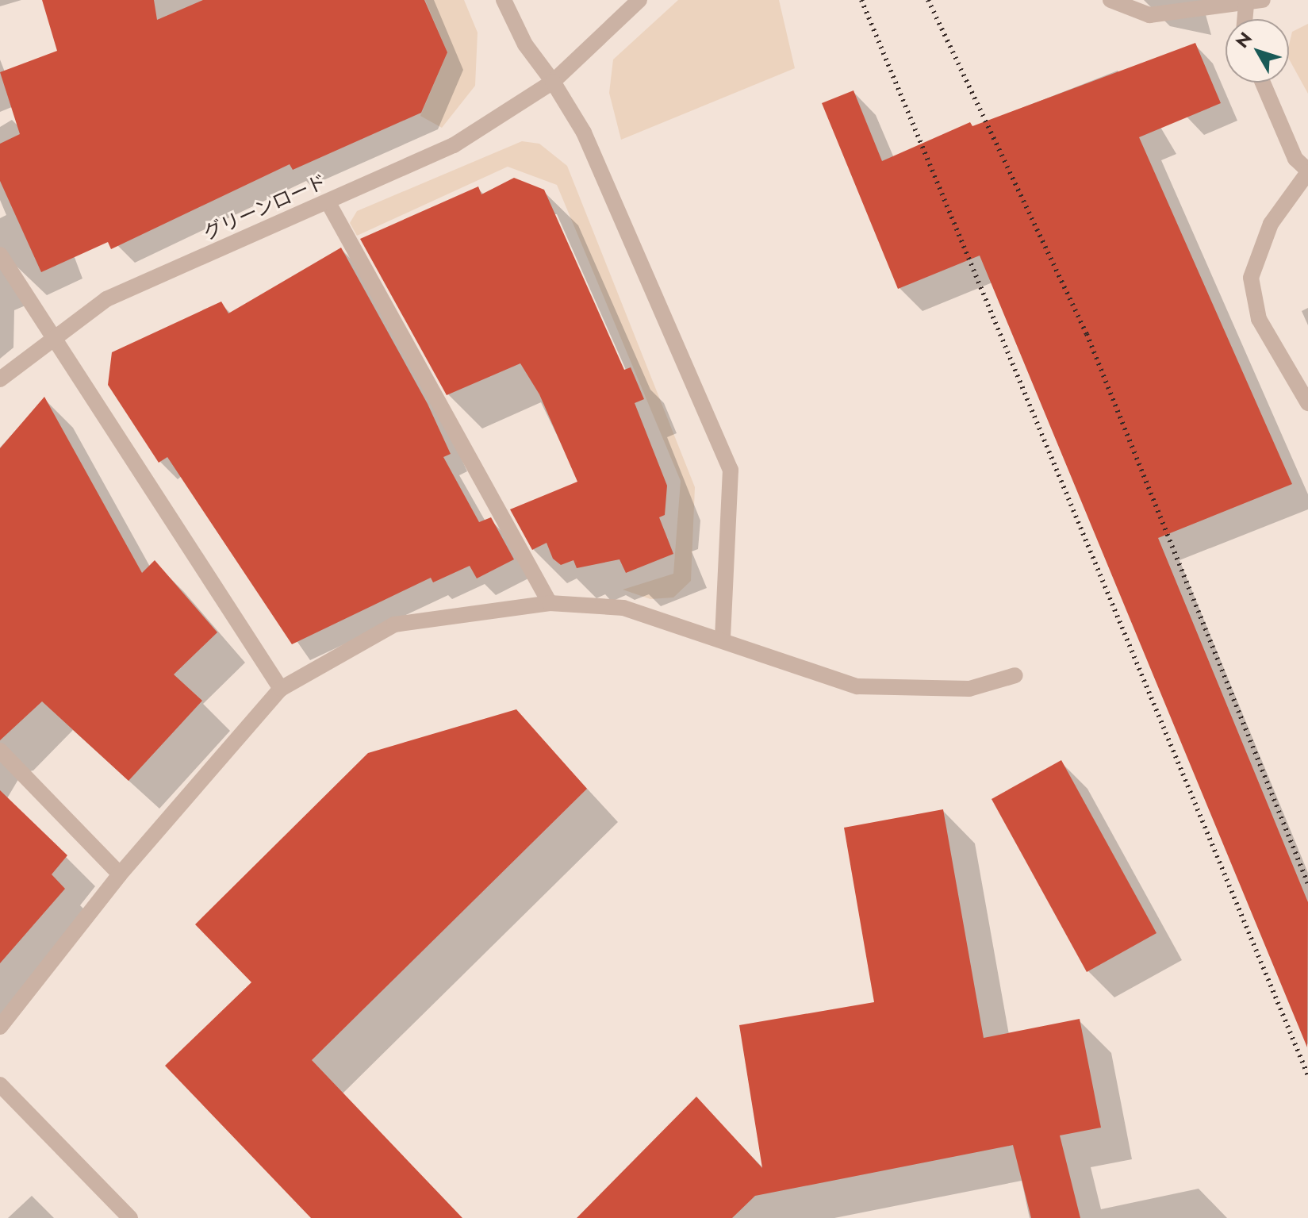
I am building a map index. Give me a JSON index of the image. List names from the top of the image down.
{
  "streets": {
    "street": ["グリーンロード"]
  },
  "north": "top left"
}
